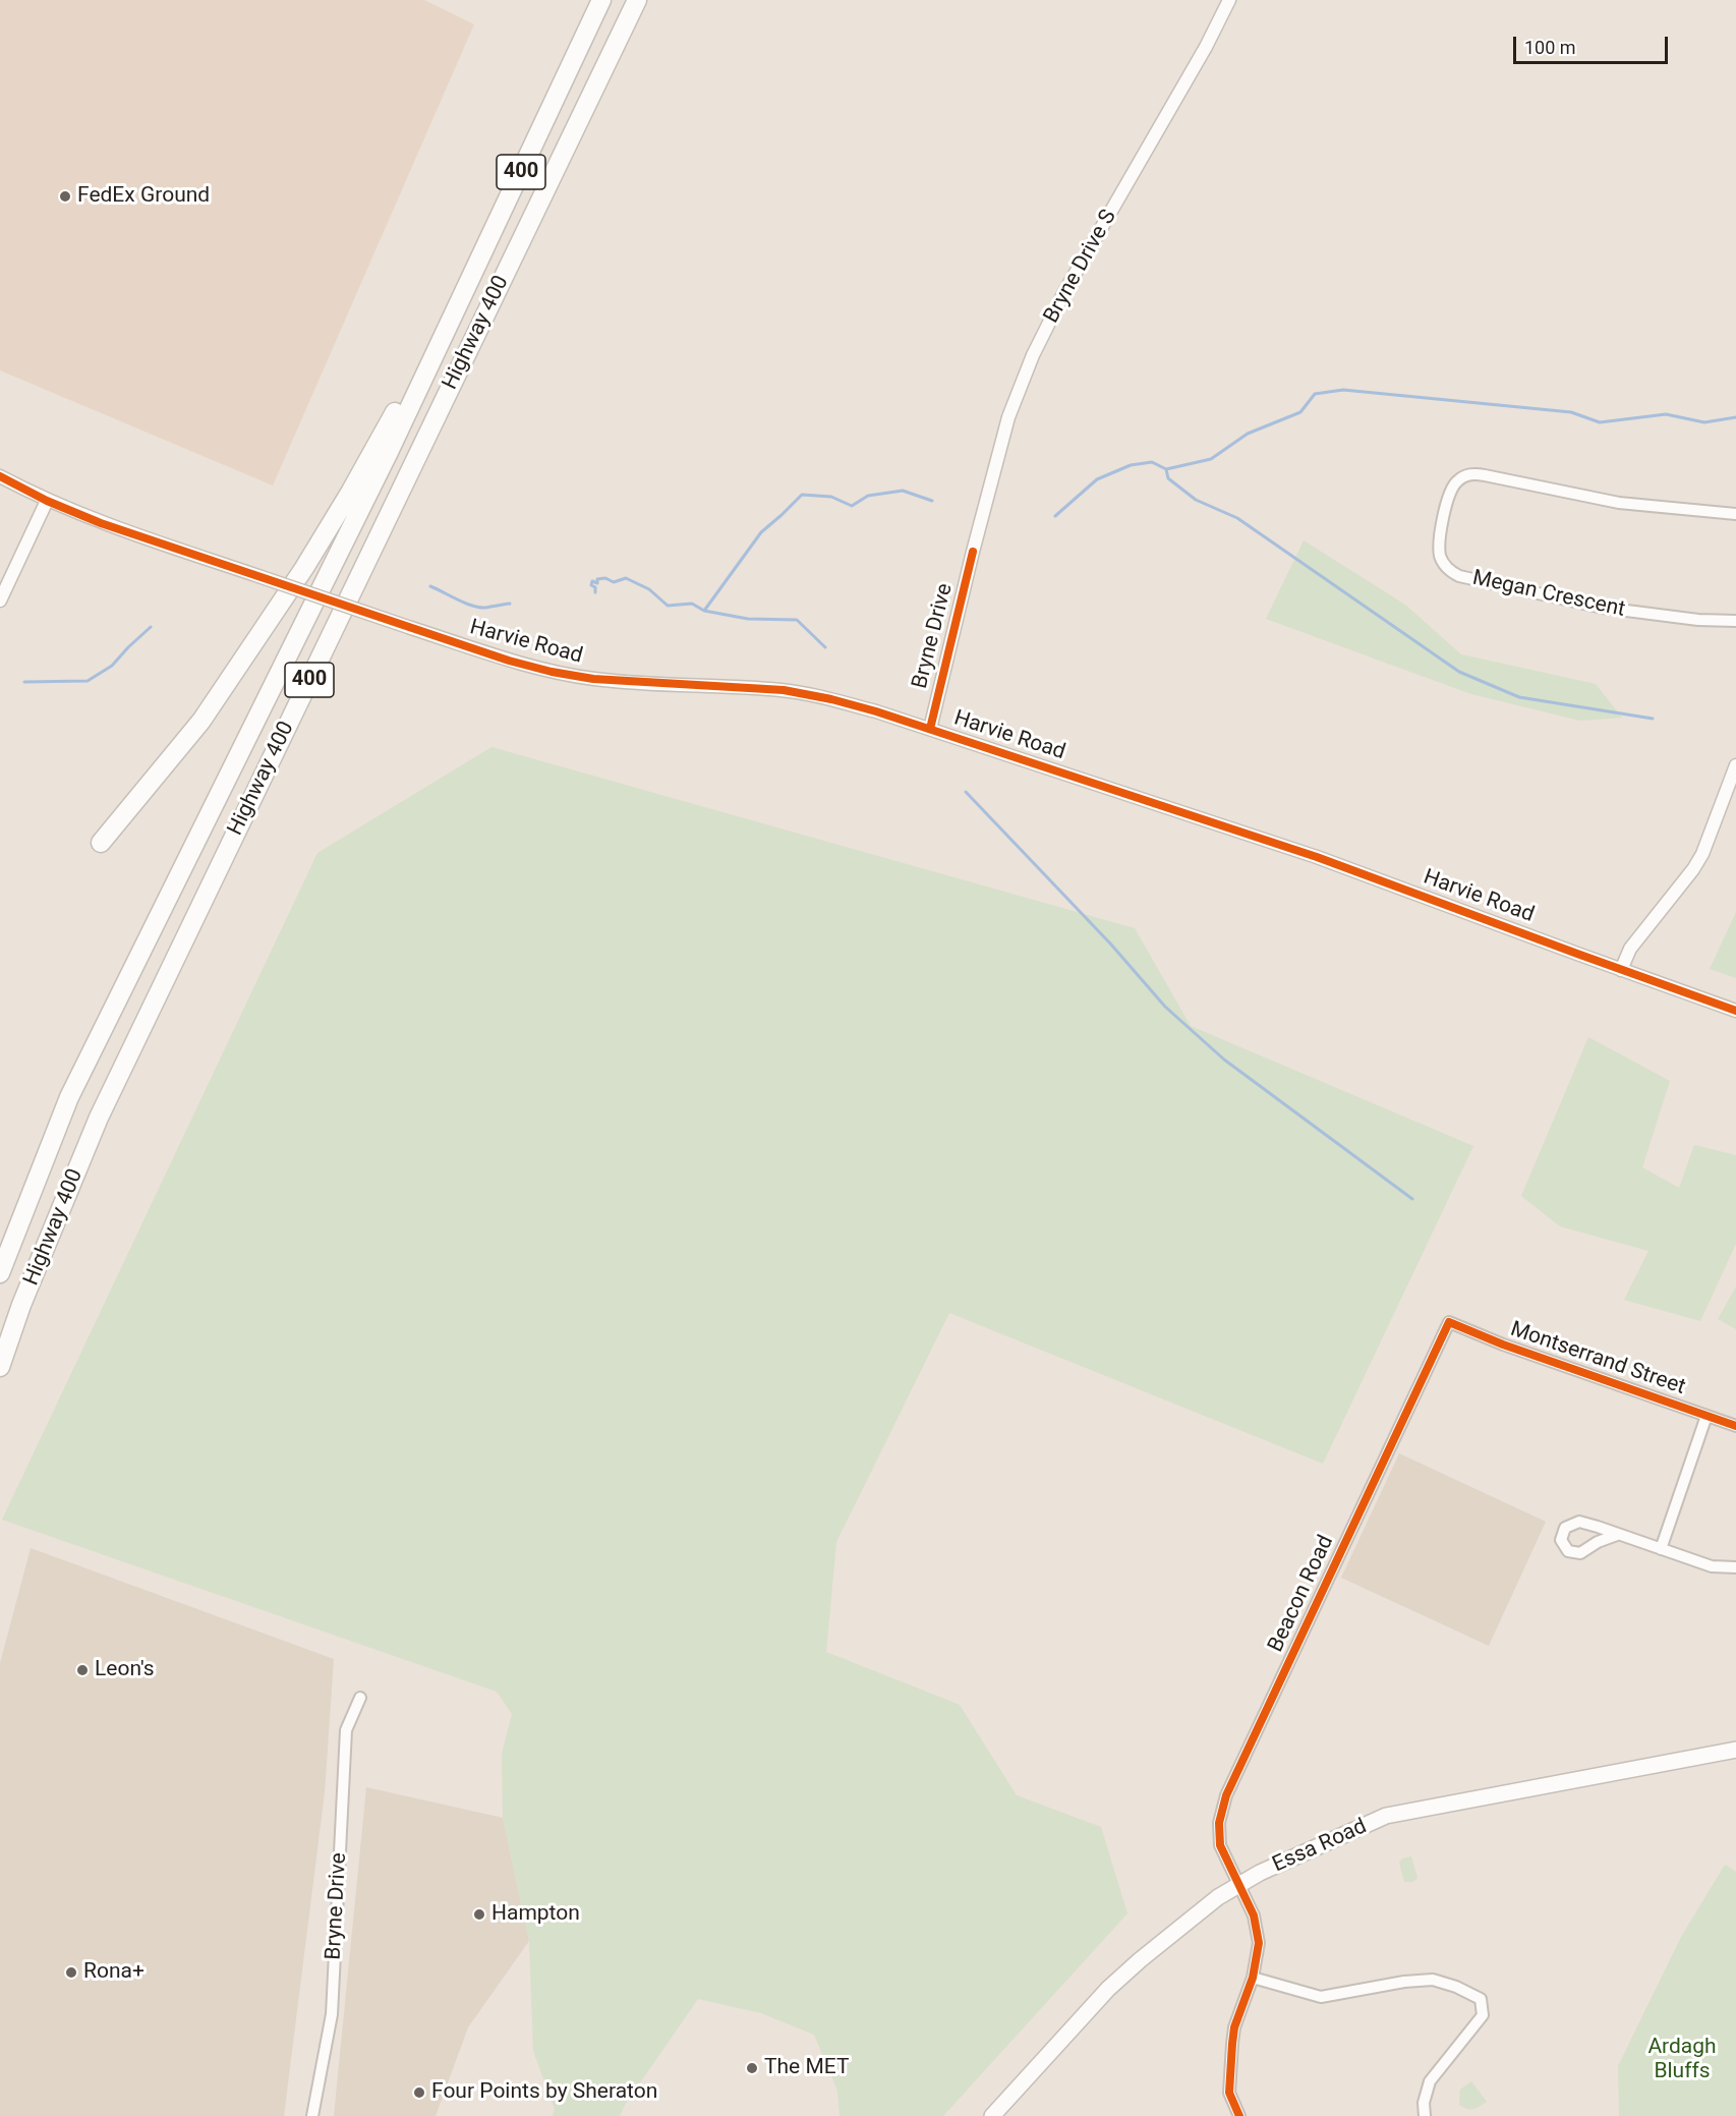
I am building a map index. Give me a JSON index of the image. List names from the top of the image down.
{
  "streets": {
    "highway": ["400", "Highway 400"],
    "main road": ["Essa Road"],
    "street": [
      "Bryne Drive S",
      "Megan Crescent",
      "Bryne Drive",
      "Harvie Road",
      "Montserrand Street",
      "Beacon Road"
    ]
  },
  "crossings": [
    ["Bryne Drive S", "Bryne Drive"],
    ["Bryne Drive", "Harvie Road"],
    ["Montserrand Street", "Beacon Road"],
    ["Beacon Road", "Essa Road"]
  ],
  "parks": ["Ardagh Bluffs"],
  "places": [
    "FedEx Ground",
    "Leon's",
    "Hampton",
    "Rona+",
    "The MET",
    "Four Points by Sheraton"
  ],
  "scale_bar": "100 m"
}
